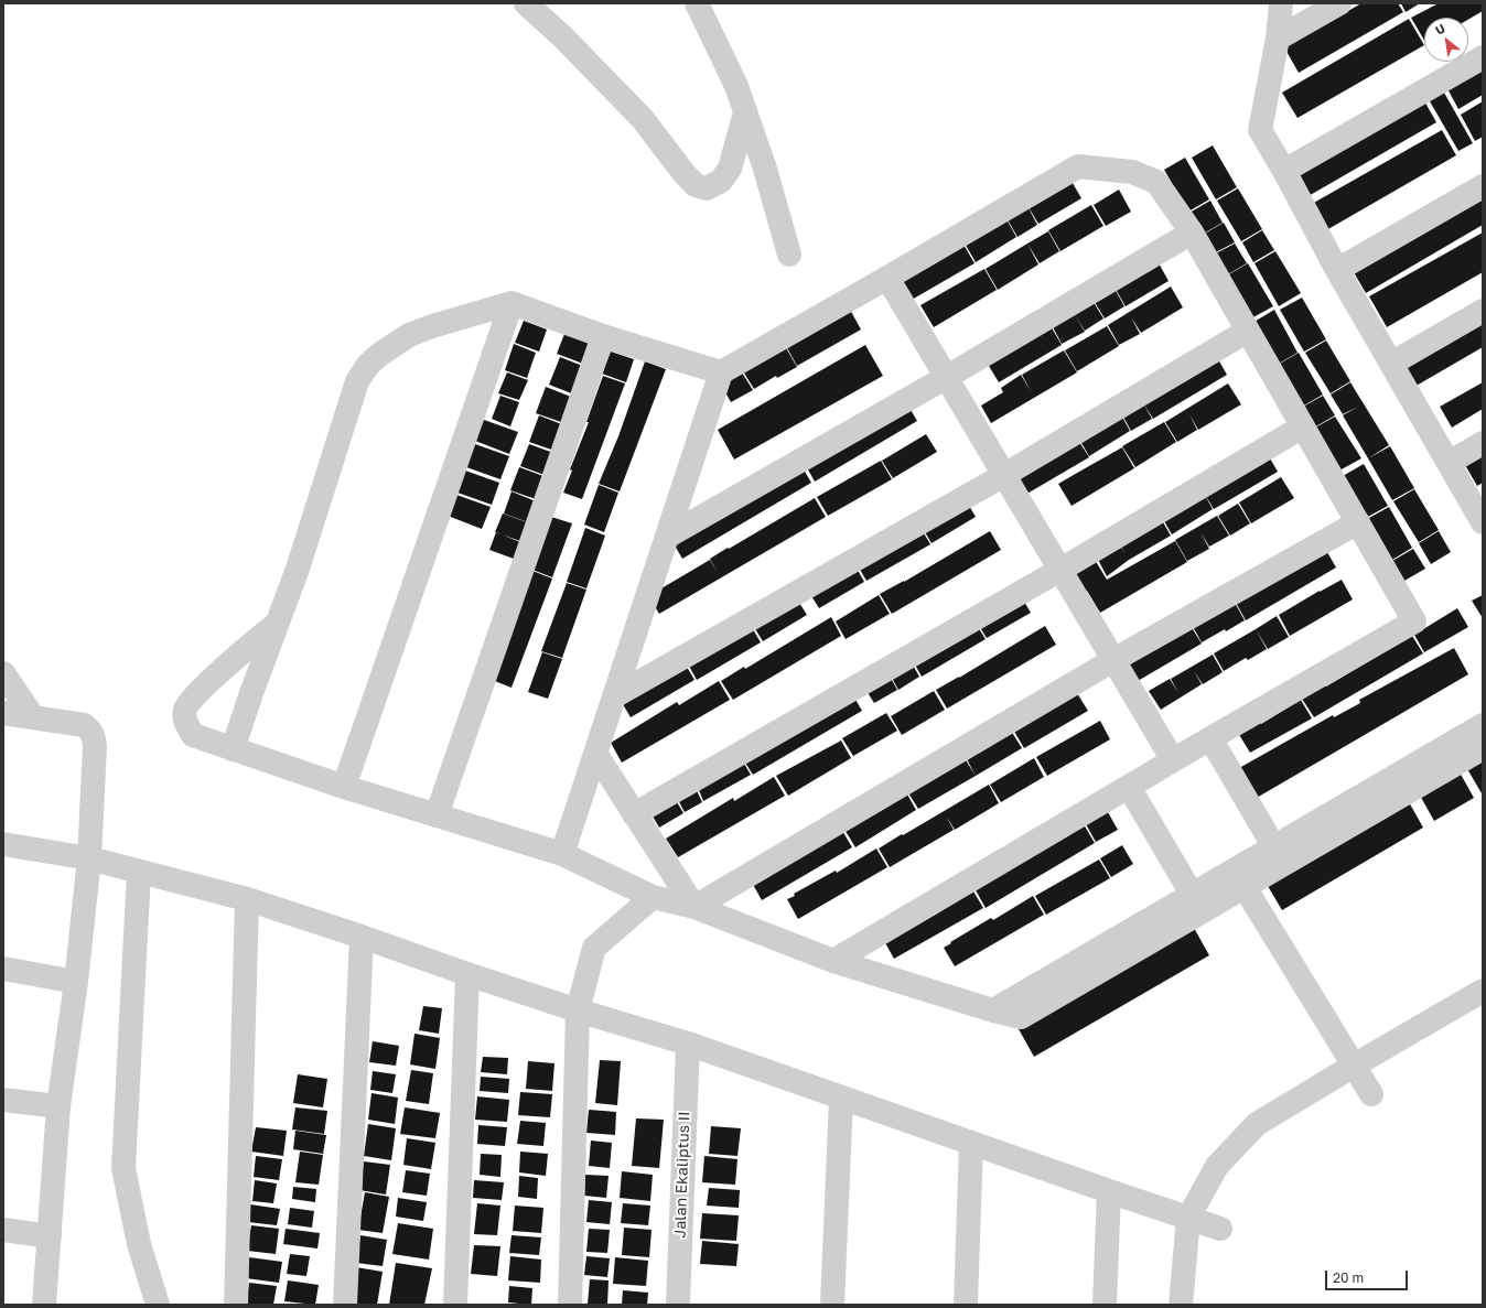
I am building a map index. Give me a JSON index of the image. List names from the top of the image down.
{
  "streets": {
    "street": ["Jalan Ekaliptus II"]
  },
  "scale_bar": "20 m",
  "north": "top left"
}
